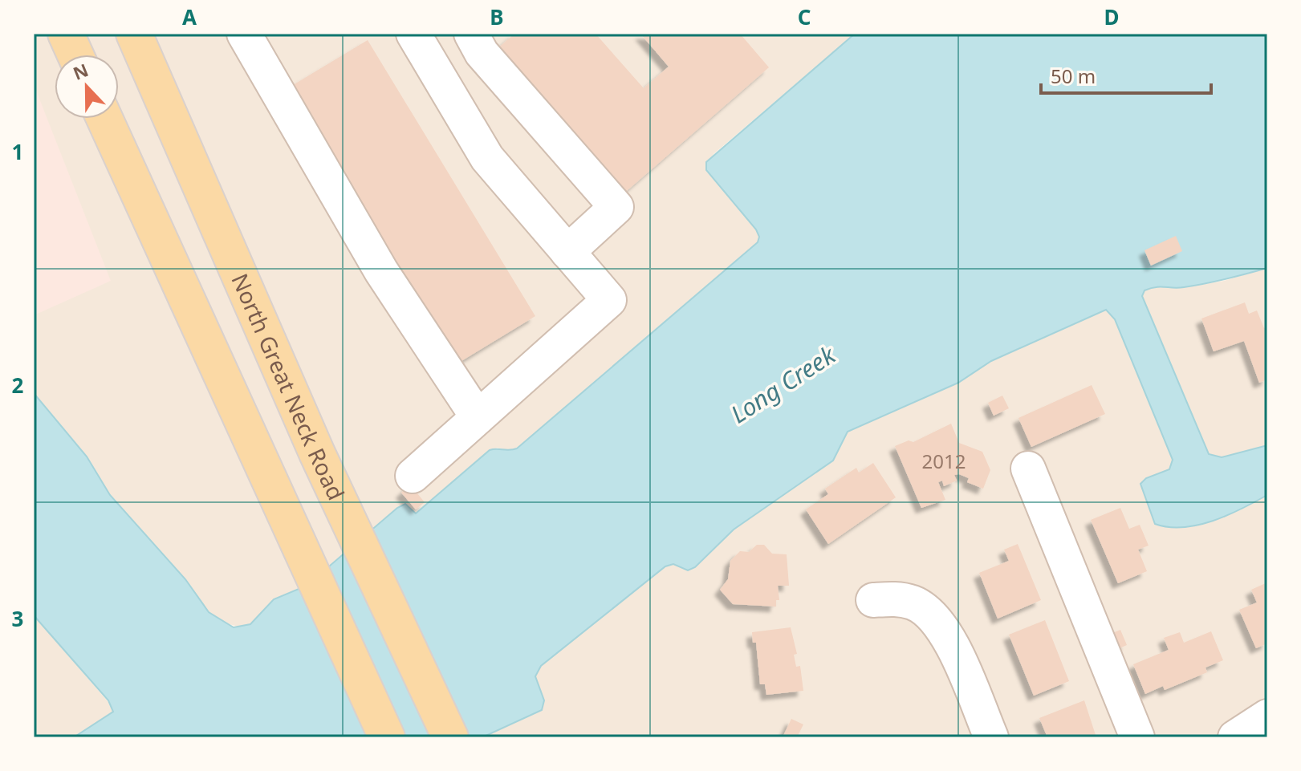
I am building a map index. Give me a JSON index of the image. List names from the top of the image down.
{
  "streets": {
    "main road": ["North Great Neck Road"]
  },
  "water": ["Long Creek"],
  "house_numbers": ["2012"],
  "scale_bar": "50 m",
  "north": "top",
  "grid": {
    "columns": [
      "A",
      "B",
      "C",
      "D"
    ],
    "rows": ["1", "2", "3"]
  }
}
